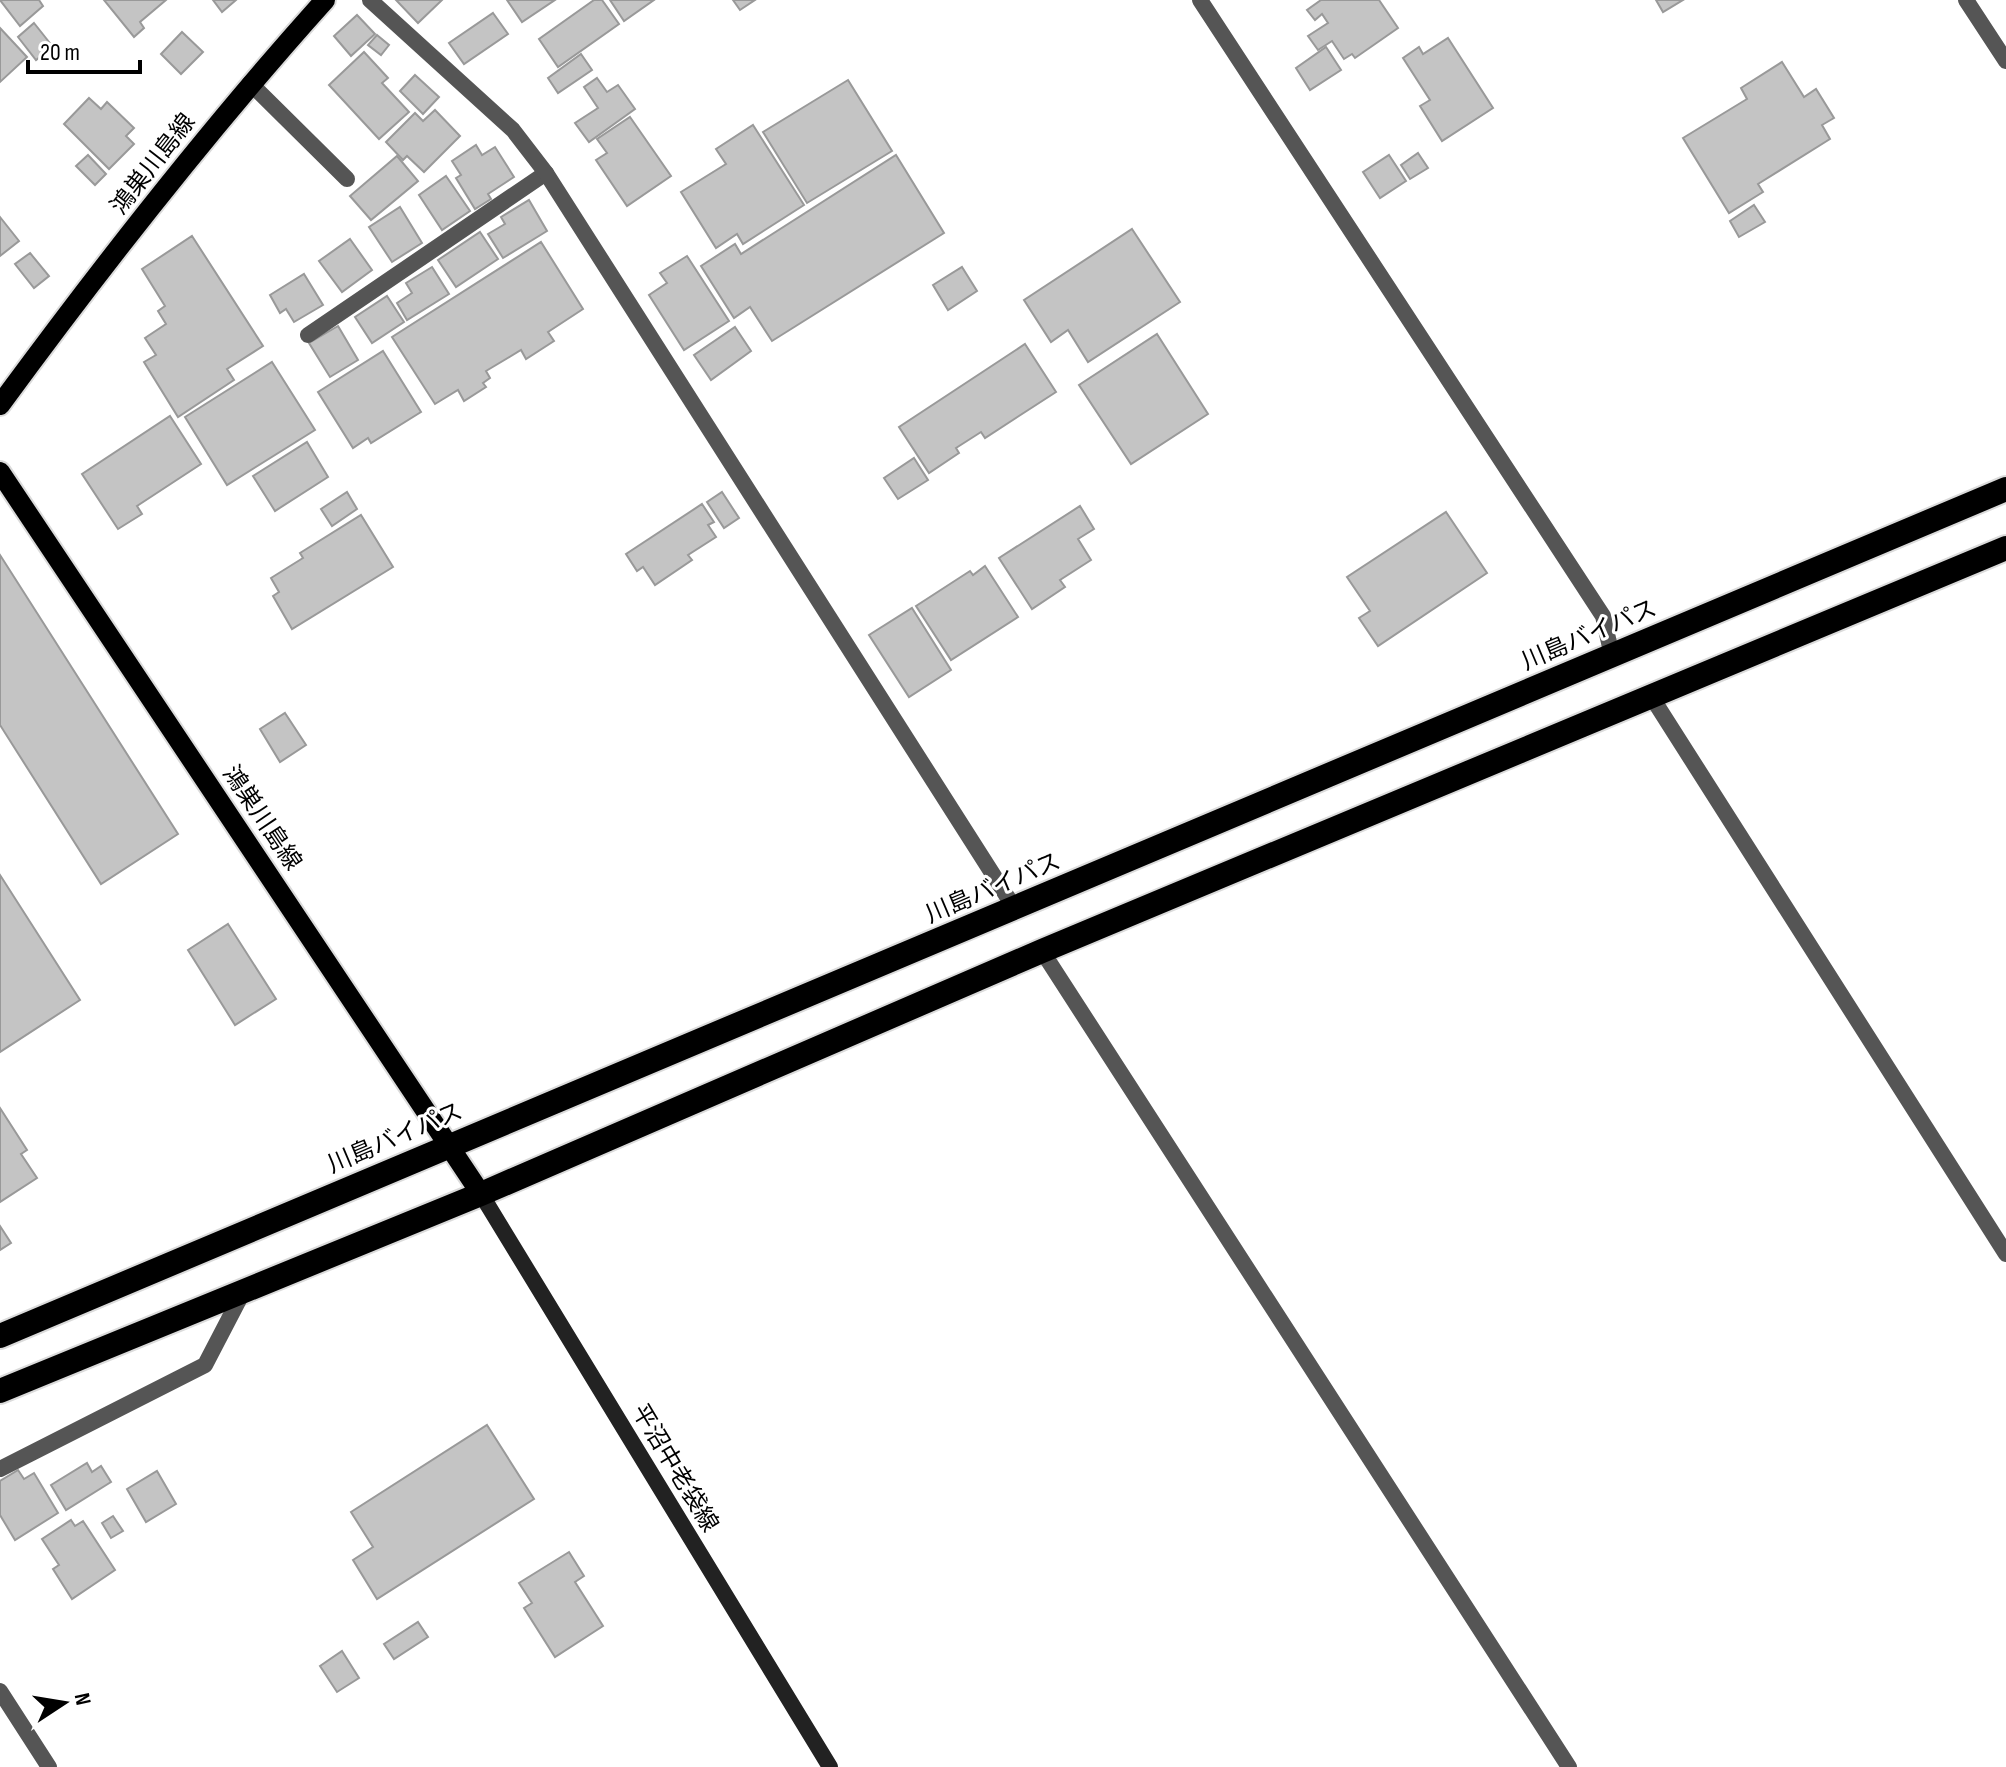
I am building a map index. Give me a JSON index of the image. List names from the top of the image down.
{
  "streets": {
    "highway": ["川島バイパス"],
    "main road": ["鴻巣川島線", "平沼中老袋線"]
  },
  "crossings": [
    ["鴻巣川島線", "川島バイパス"],
    ["鴻巣川島線", "平沼中老袋線"]
  ],
  "scale_bar": "20 m",
  "north": "right"
}
